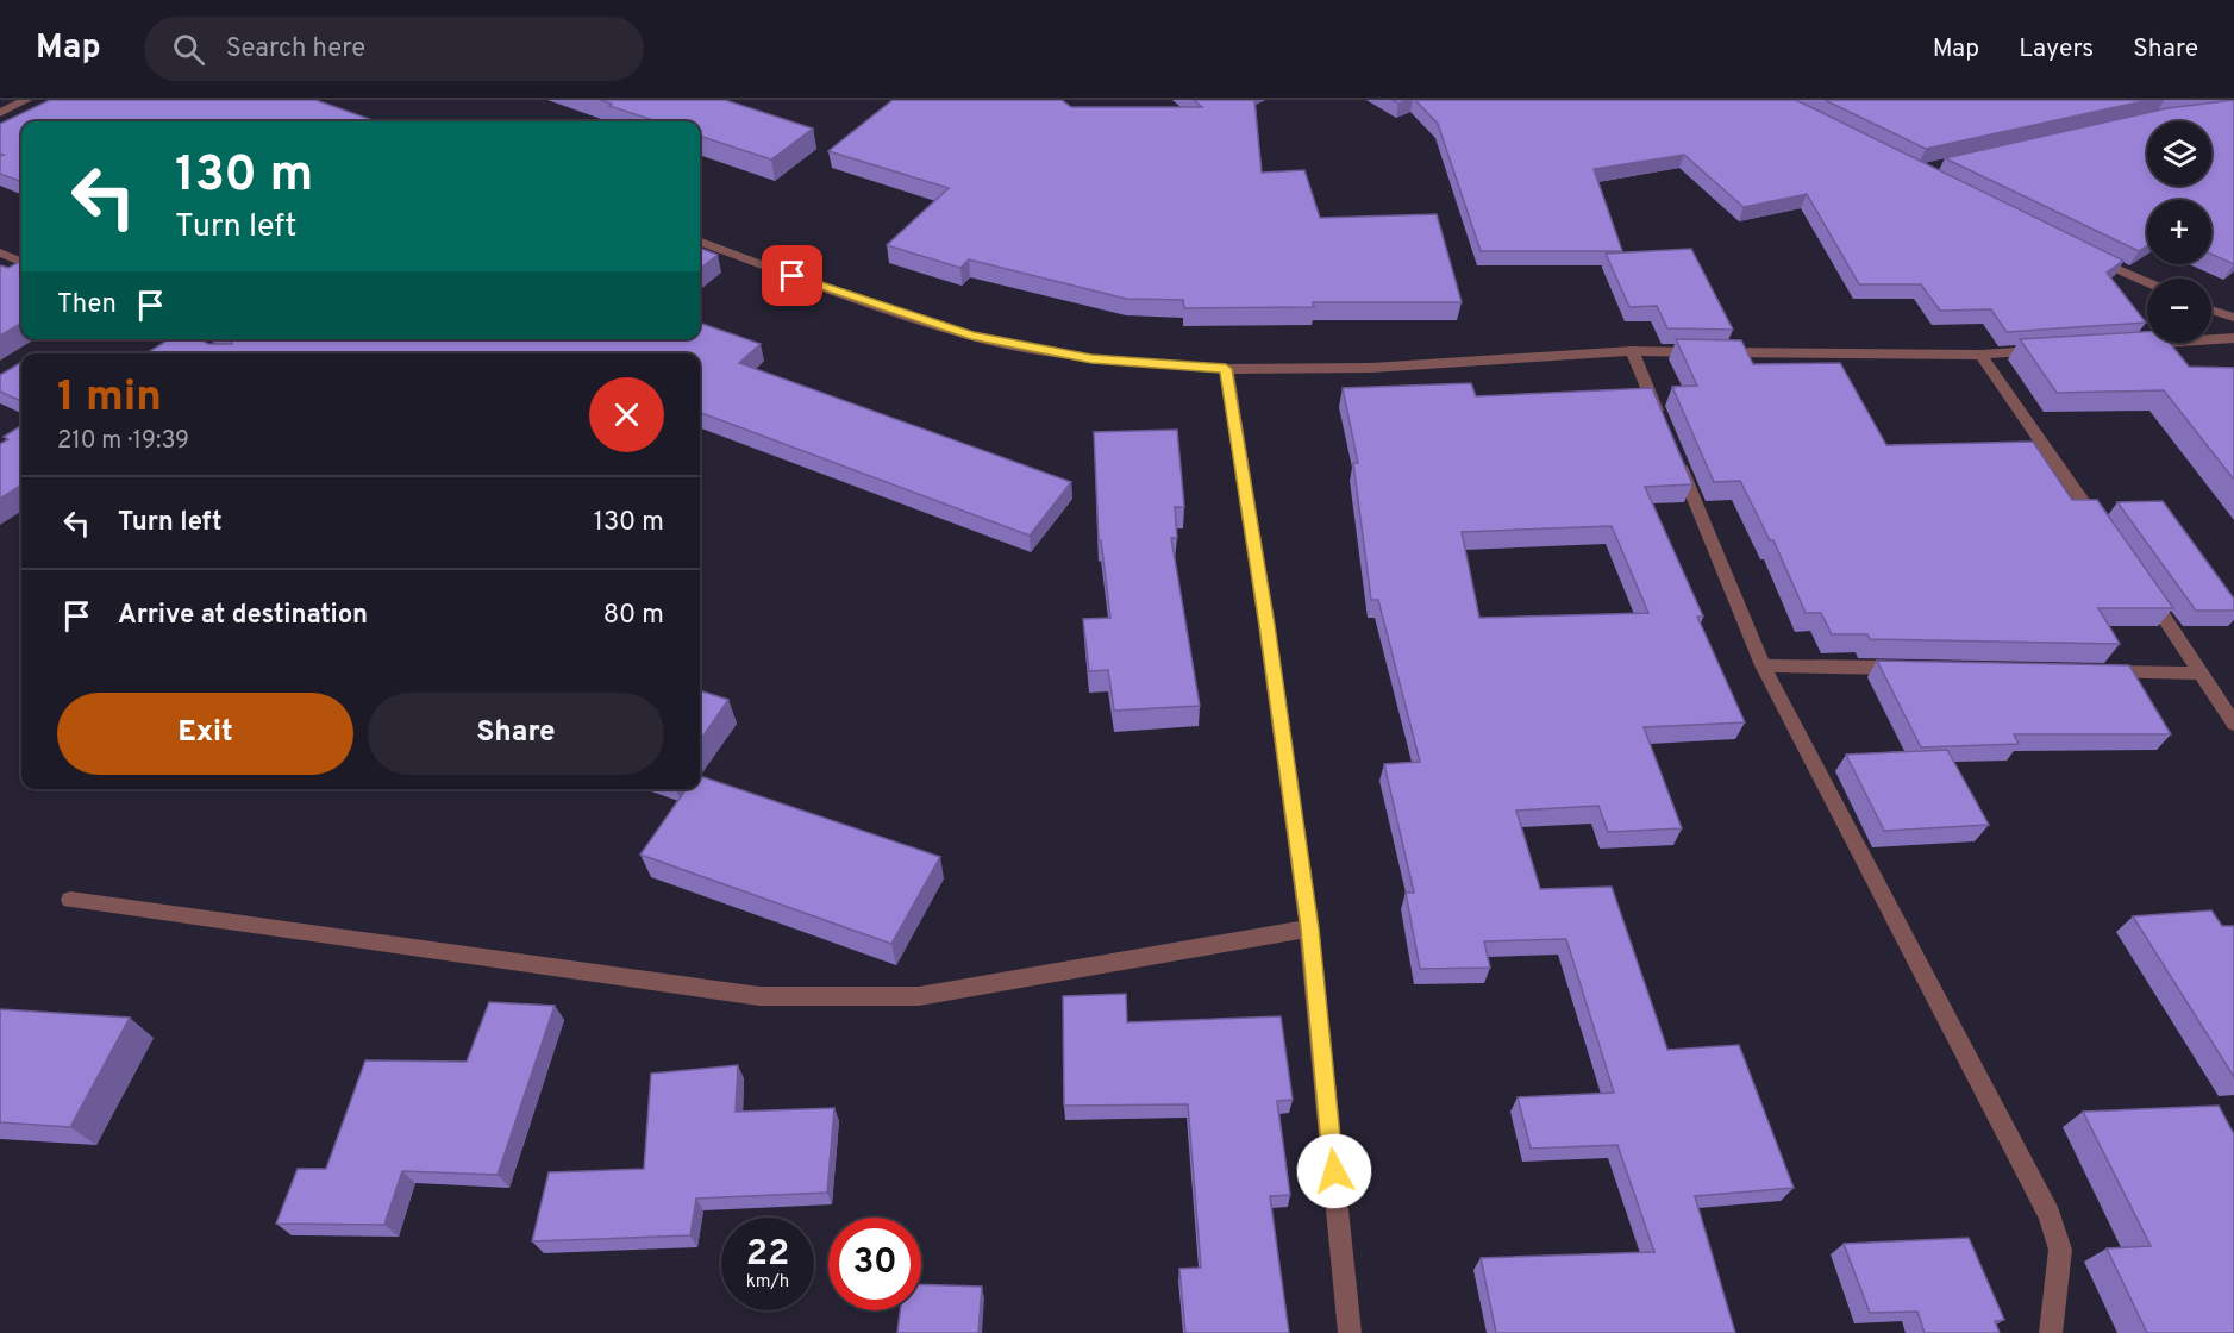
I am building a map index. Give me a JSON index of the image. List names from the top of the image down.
{
  "page": {
    "header": "Map",
    "search": "Search here",
    "nav": ["Map", "Layers", "Share"],
    "map_buttons": ["+", "−"],
    "turn": ["130 m", "Turn left"],
    "then": "Then",
    "heading": ["1 min", "210 m · 19:39"],
    "list": [
      {
        "name": "Turn left",
        "value": "130 m"
      },
      {
        "name": "Arrive at destination",
        "value": "80 m"
      }
    ],
    "buttons": ["Exit", "Share"],
    "speed": "22 km/h",
    "limit": "30"
  }
}
